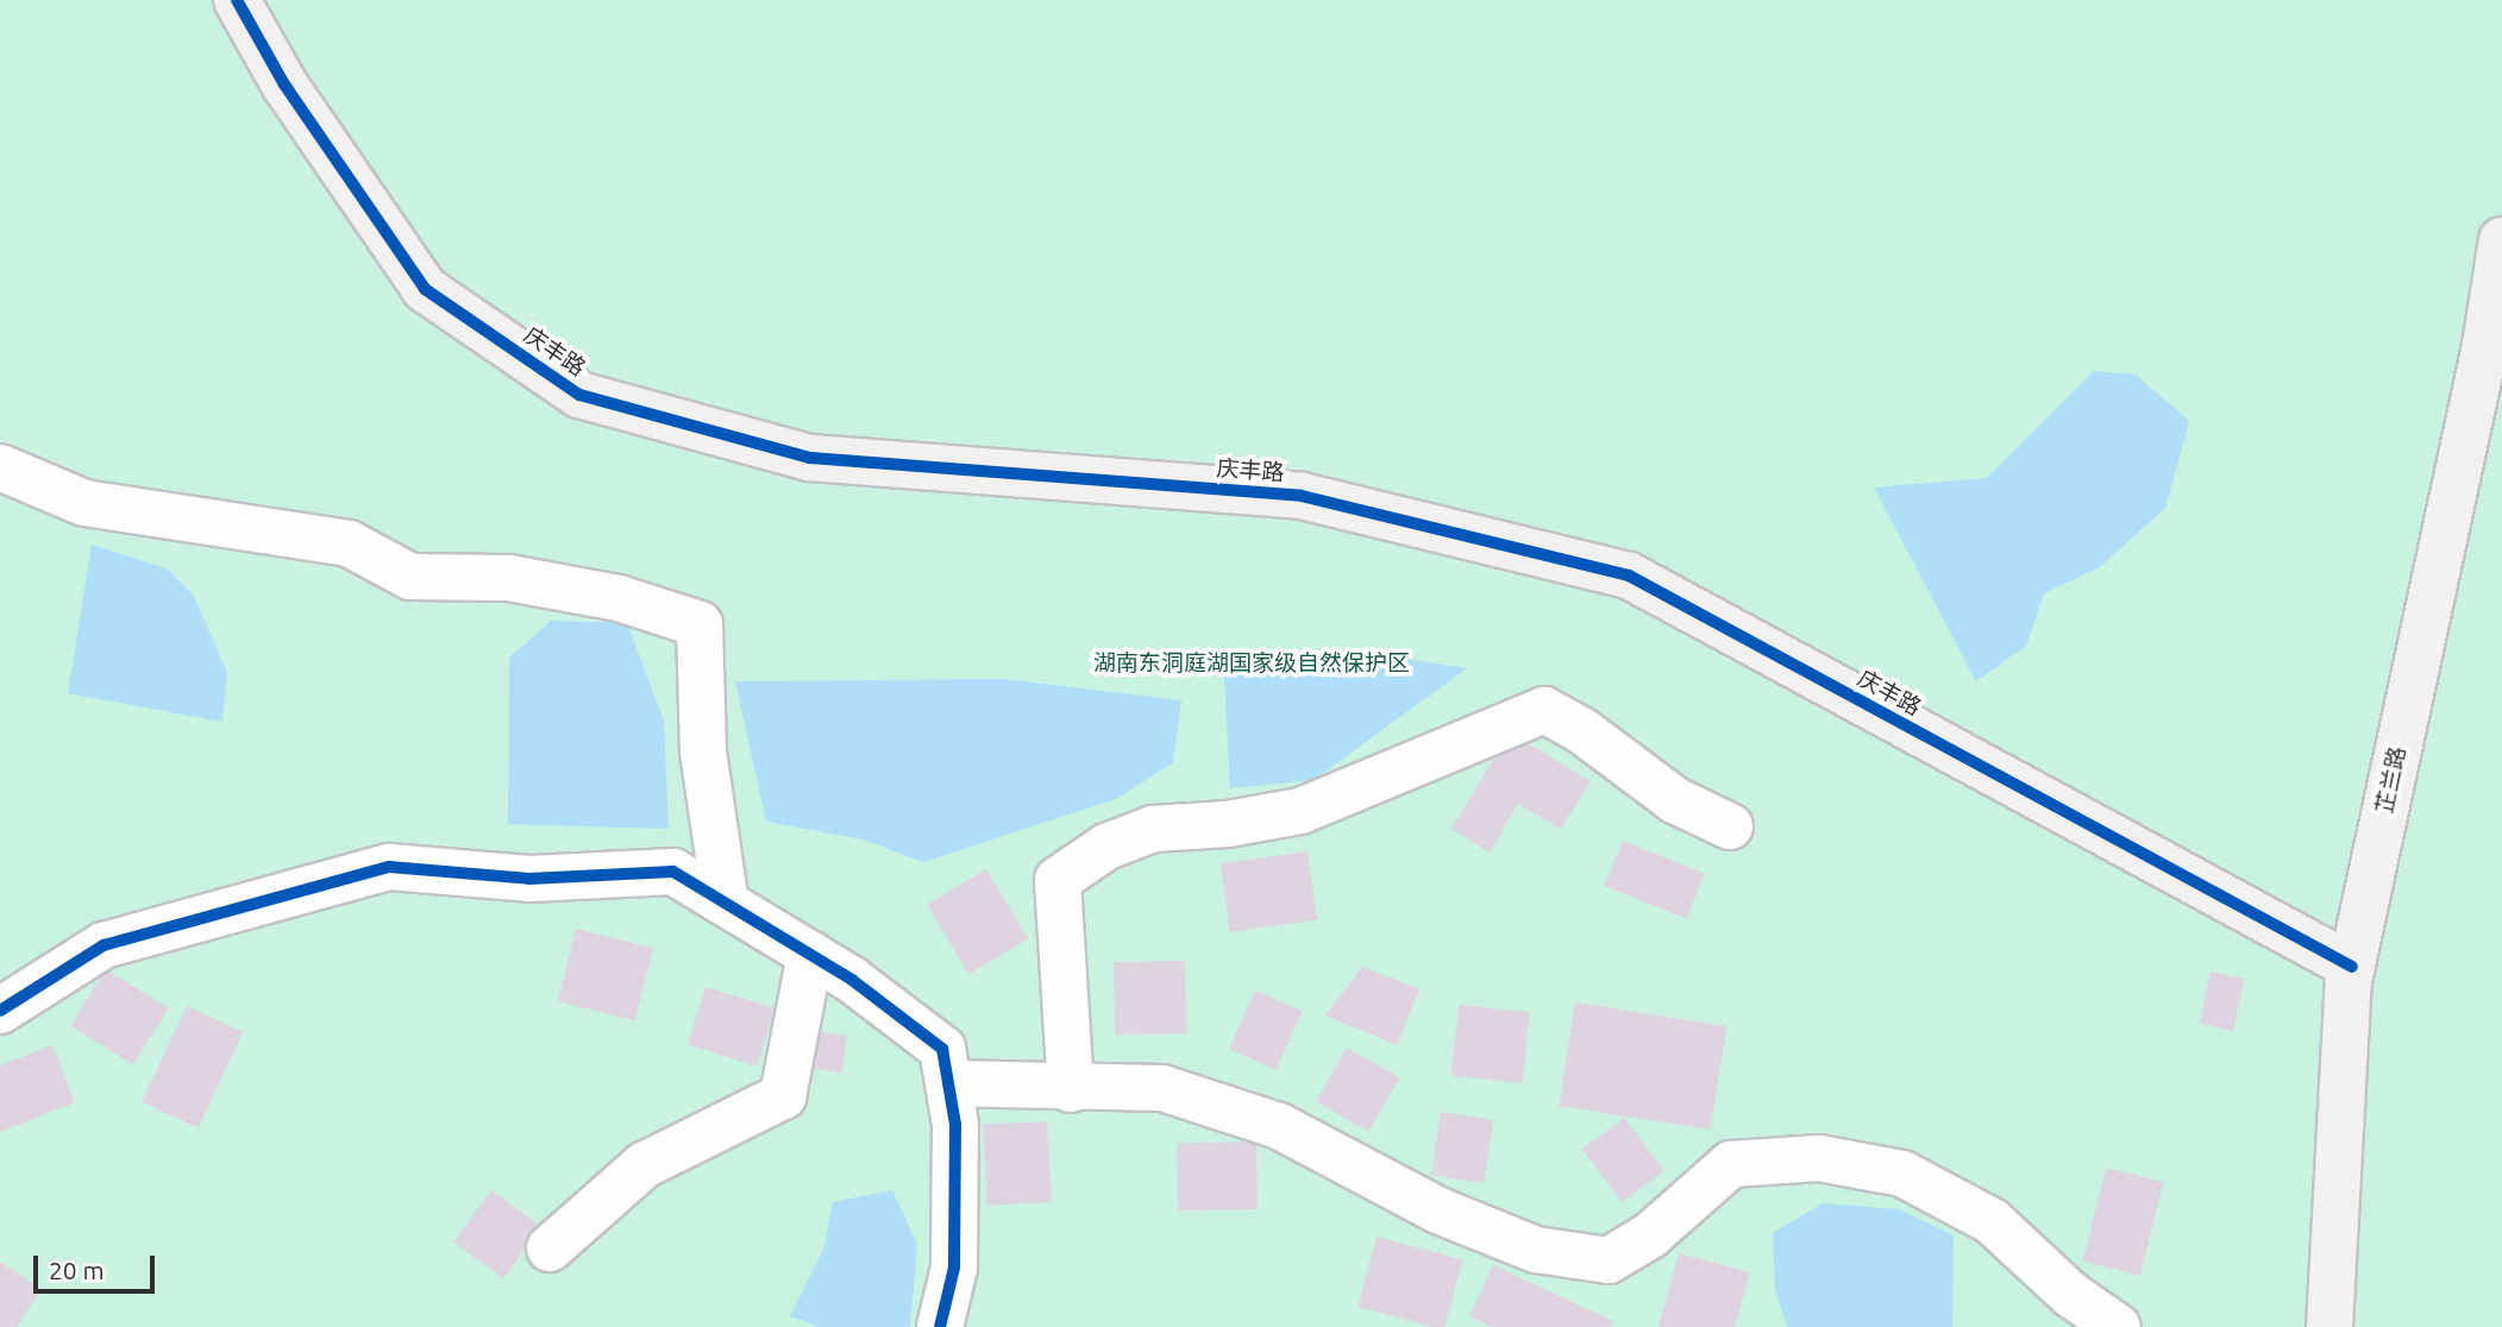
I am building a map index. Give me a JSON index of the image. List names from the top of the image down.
{
  "streets": {
    "street": ["庆丰路", "芷兰路"]
  },
  "crossings": [
    ["庆丰路", "芷兰路"]
  ],
  "parks": ["湖南东洞庭湖国家级自然保护区"],
  "scale_bar": "20 m"
}
